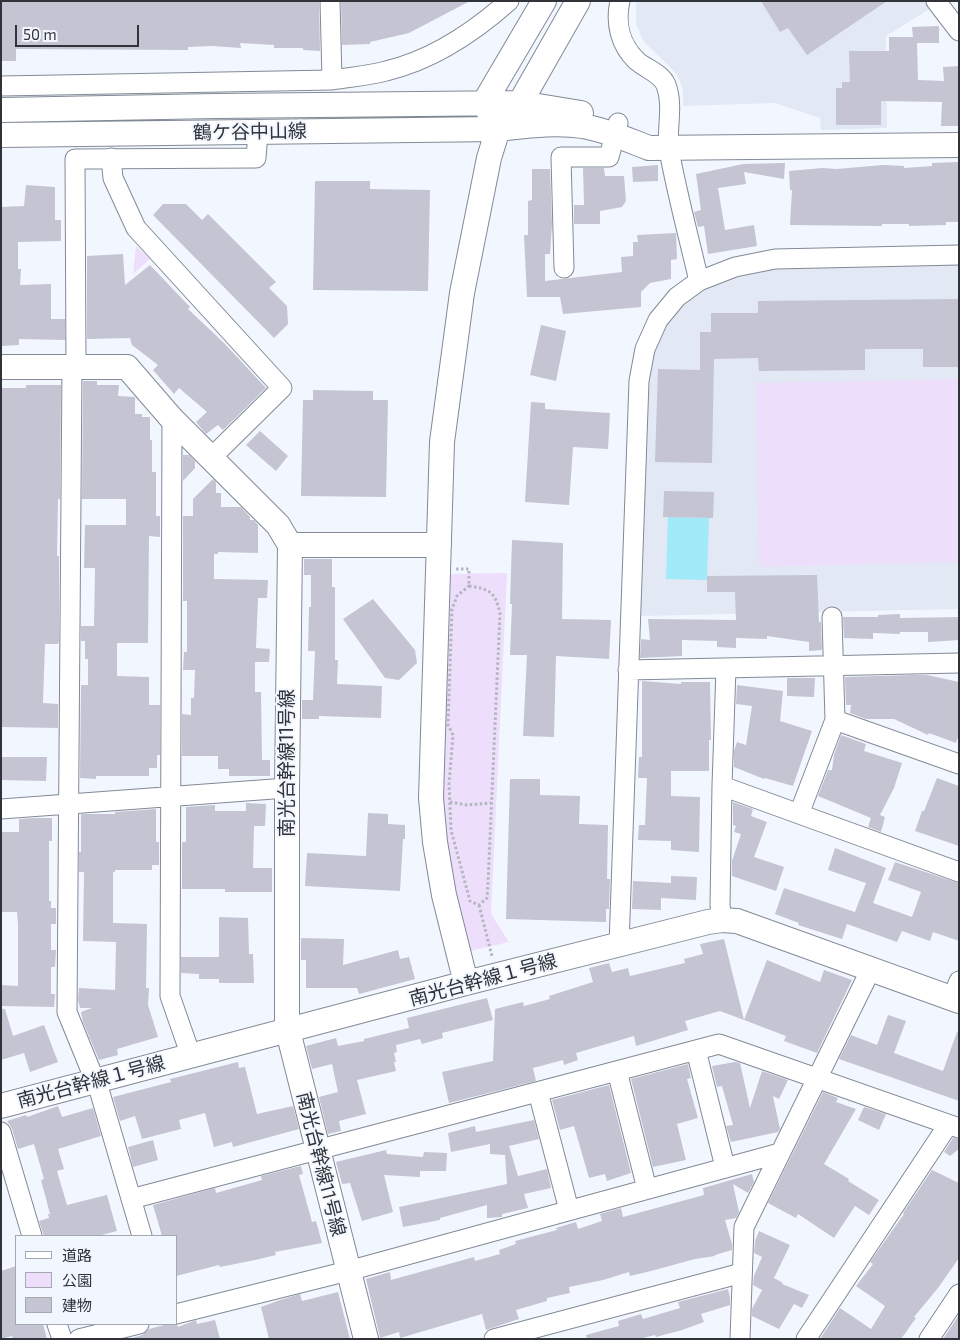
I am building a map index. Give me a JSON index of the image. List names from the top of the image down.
{
  "streets": {
    "street": ["鶴ケ谷中山線", "南光台幹線11号線", "南光台幹線１号線"]
  },
  "crossings": [
    ["南光台幹線11号線", "南光台幹線１号線"]
  ],
  "legend": ["道路", "公園", "建物"],
  "scale_bar": "50 m"
}
